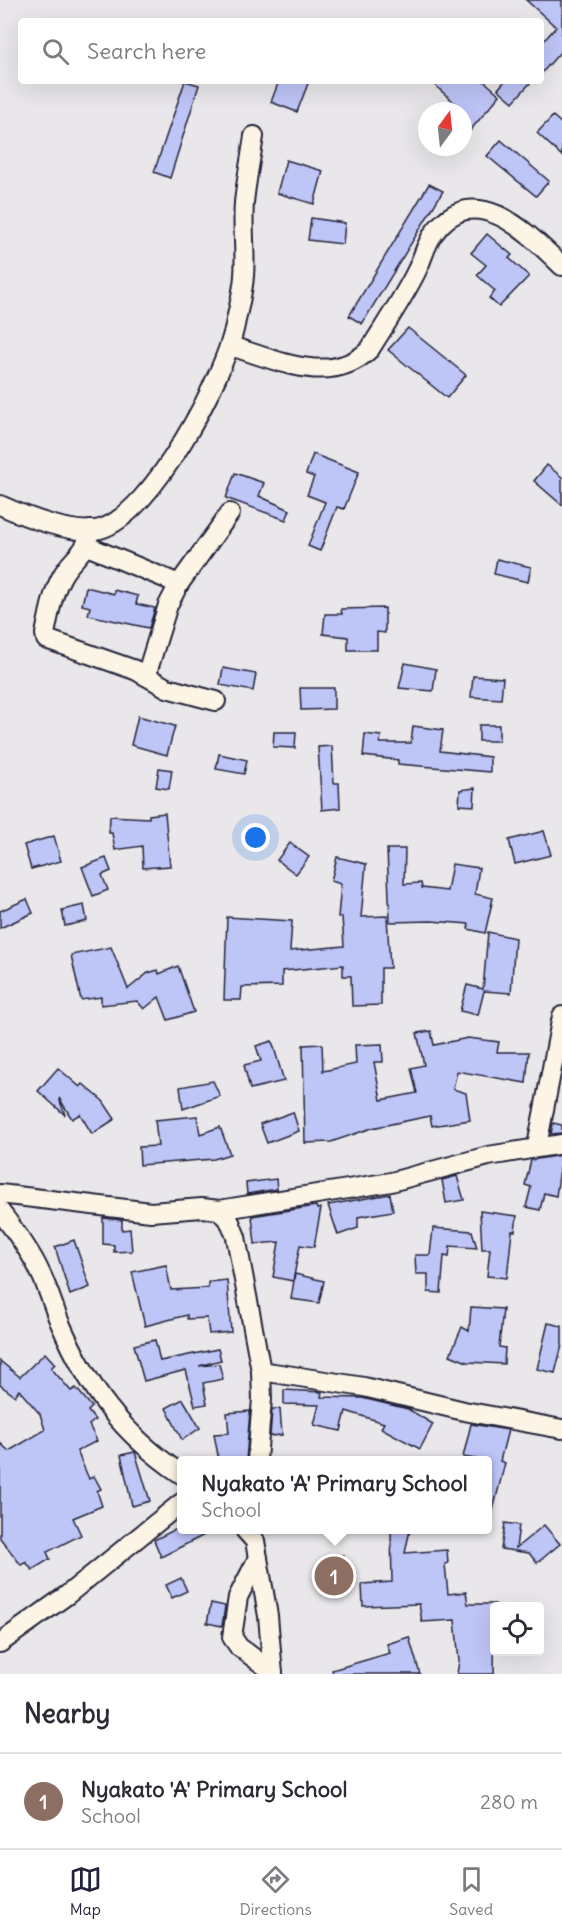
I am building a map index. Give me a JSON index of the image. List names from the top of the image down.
{
  "north": "top",
  "page": {
    "search": "Search here",
    "popup": ["Nyakato 'A' Primary School", "School"],
    "pins": "1",
    "heading": "Nearby",
    "list": [
      {
        "mark": "1",
        "name": "Nyakato 'A' Primary School",
        "note": "School",
        "value": "280 m"
      }
    ],
    "nav": ["Map", "Directions", "Saved"]
  }
}
